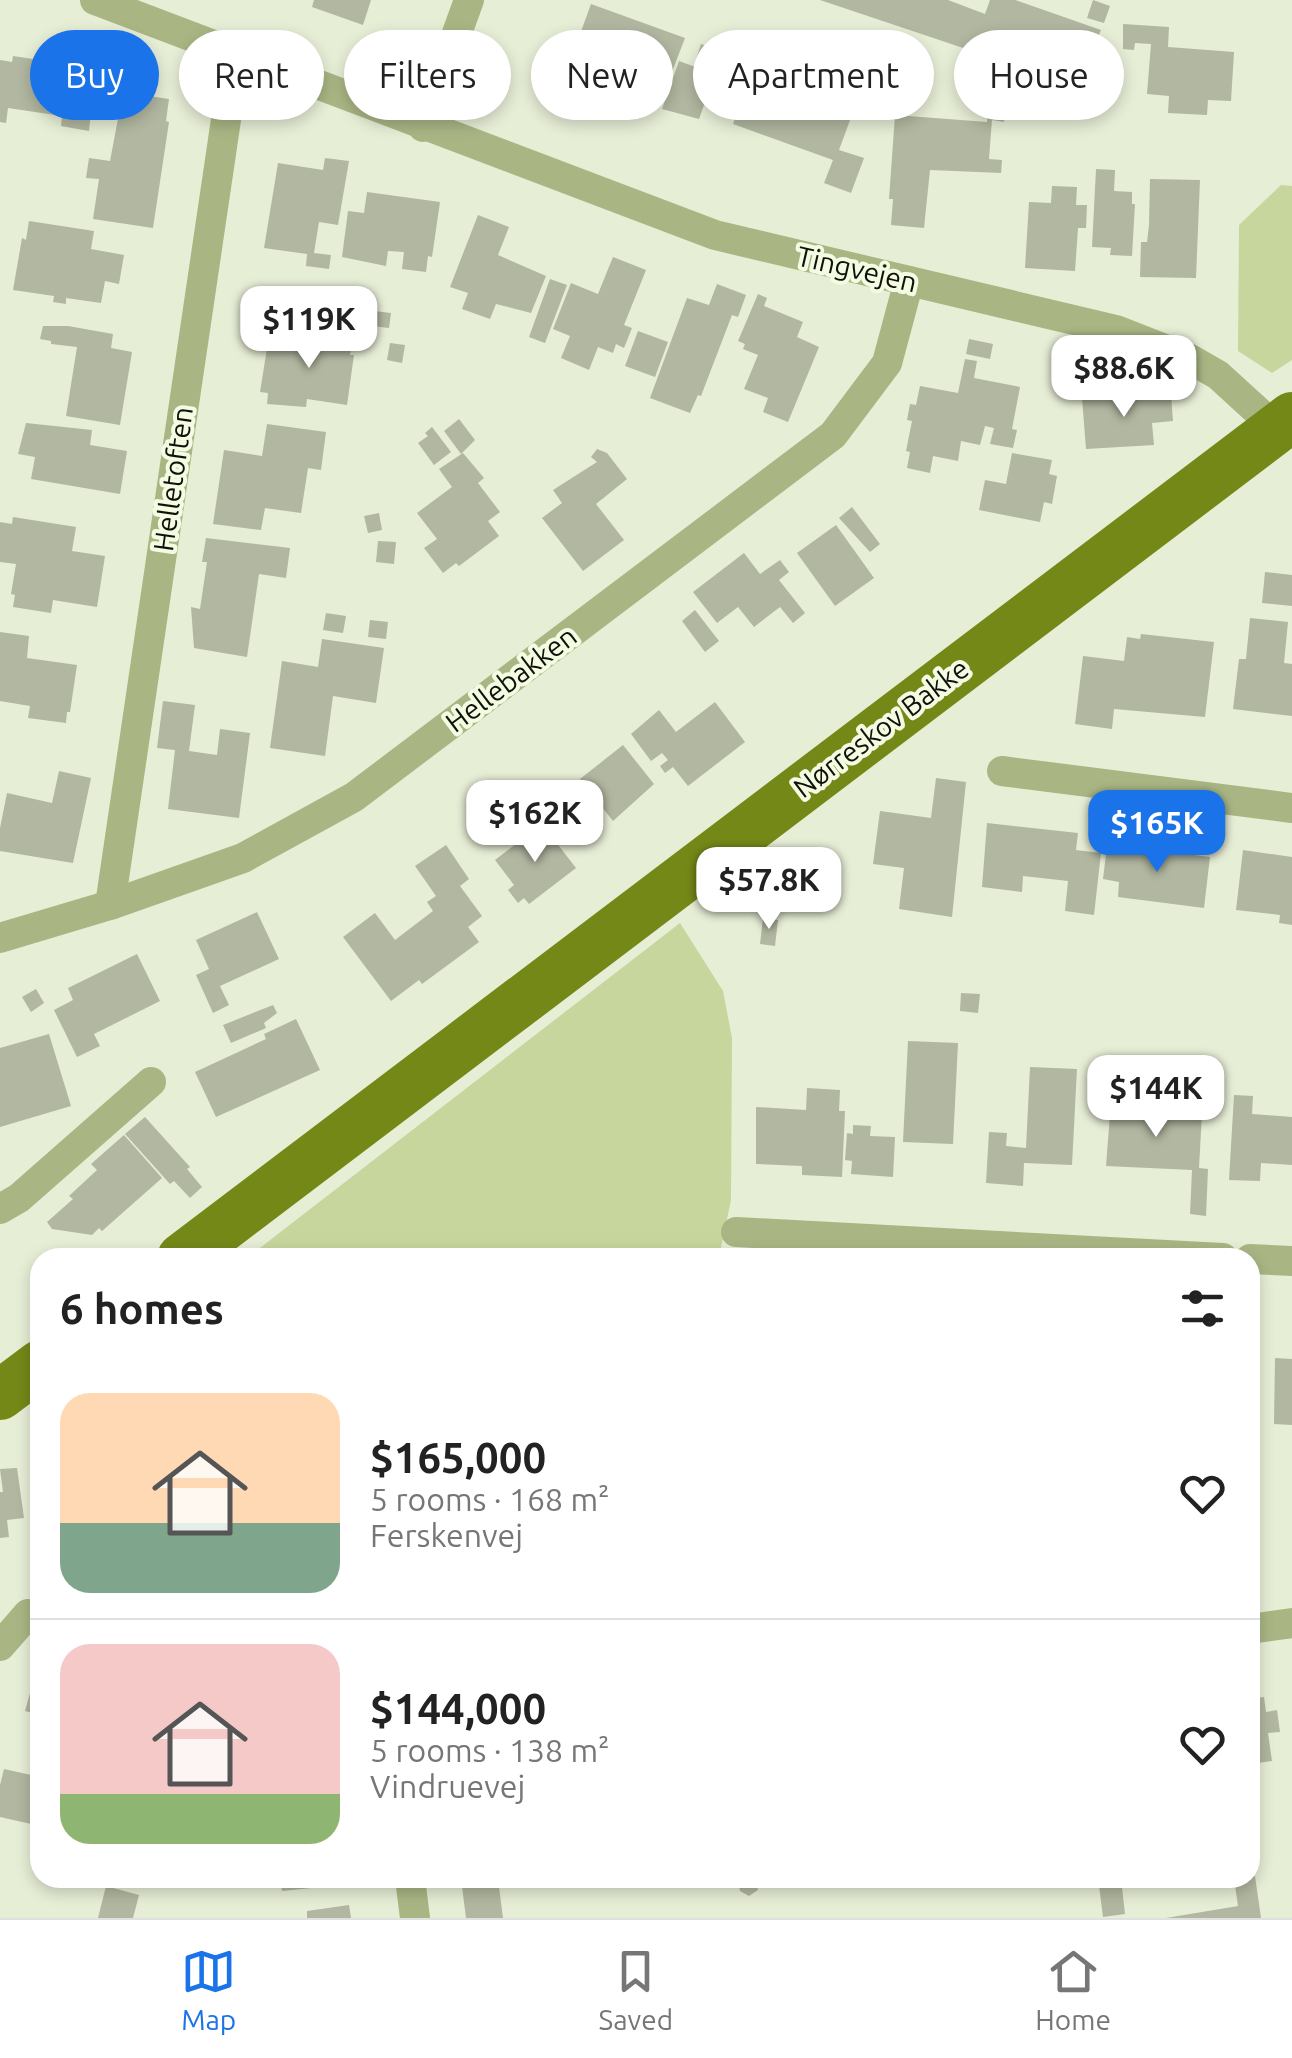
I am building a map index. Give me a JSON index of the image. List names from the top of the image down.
{
  "streets": {
    "main road": ["Nørreskov Bakke"],
    "street": ["Tingvejen", "Helletoften", "Hellebakken"]
  },
  "crossings": [
    ["Tingvejen", "Hellebakken"],
    ["Tingvejen", "Nørreskov Bakke"],
    ["Helletoften", "Hellebakken"]
  ],
  "page": {
    "chip": [
      "Buy",
      "Rent",
      "Filters",
      "New",
      "Apartment",
      "House"
    ],
    "price": [
      "$119K",
      "$88.6K",
      "$162K",
      "$165K",
      "$57.8K",
      "$144K"
    ],
    "heading": "6 homes",
    "list": [
      {
        "name": "$165,000",
        "note": "5 rooms · 168 m² · Ferskenvej"
      },
      {
        "name": "$144,000",
        "note": "5 rooms · 138 m² · Vindruevej"
      }
    ],
    "tabs": ["Map", "Saved", "Home"]
  }
}
